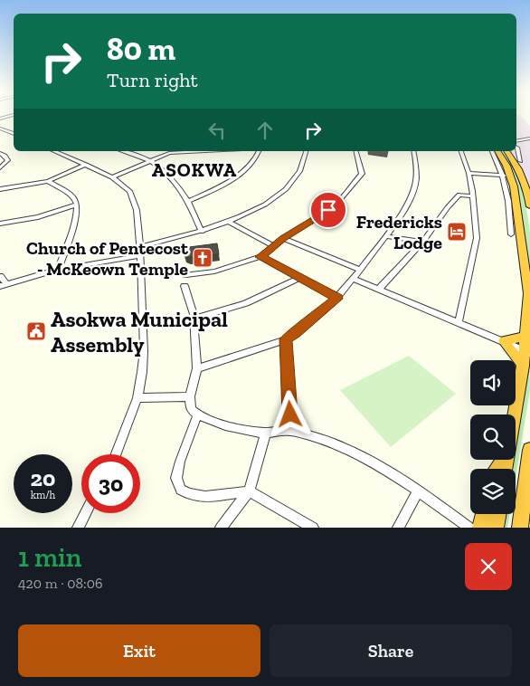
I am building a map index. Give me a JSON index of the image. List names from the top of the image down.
{
  "districts": ["ASOKWA"],
  "places": {
    "hotel": ["Fredericks Lodge"],
    "church": ["Church of Pentecost - McKeown Temple"],
    "public building": ["Asokwa Municipal Assembly"]
  },
  "page": {
    "turn": ["80 m", "Turn right"],
    "speed": "20 km/h",
    "limit": "30",
    "heading": ["1 min", "420 m · 08:06"],
    "buttons": ["Exit", "Share"]
  }
}
